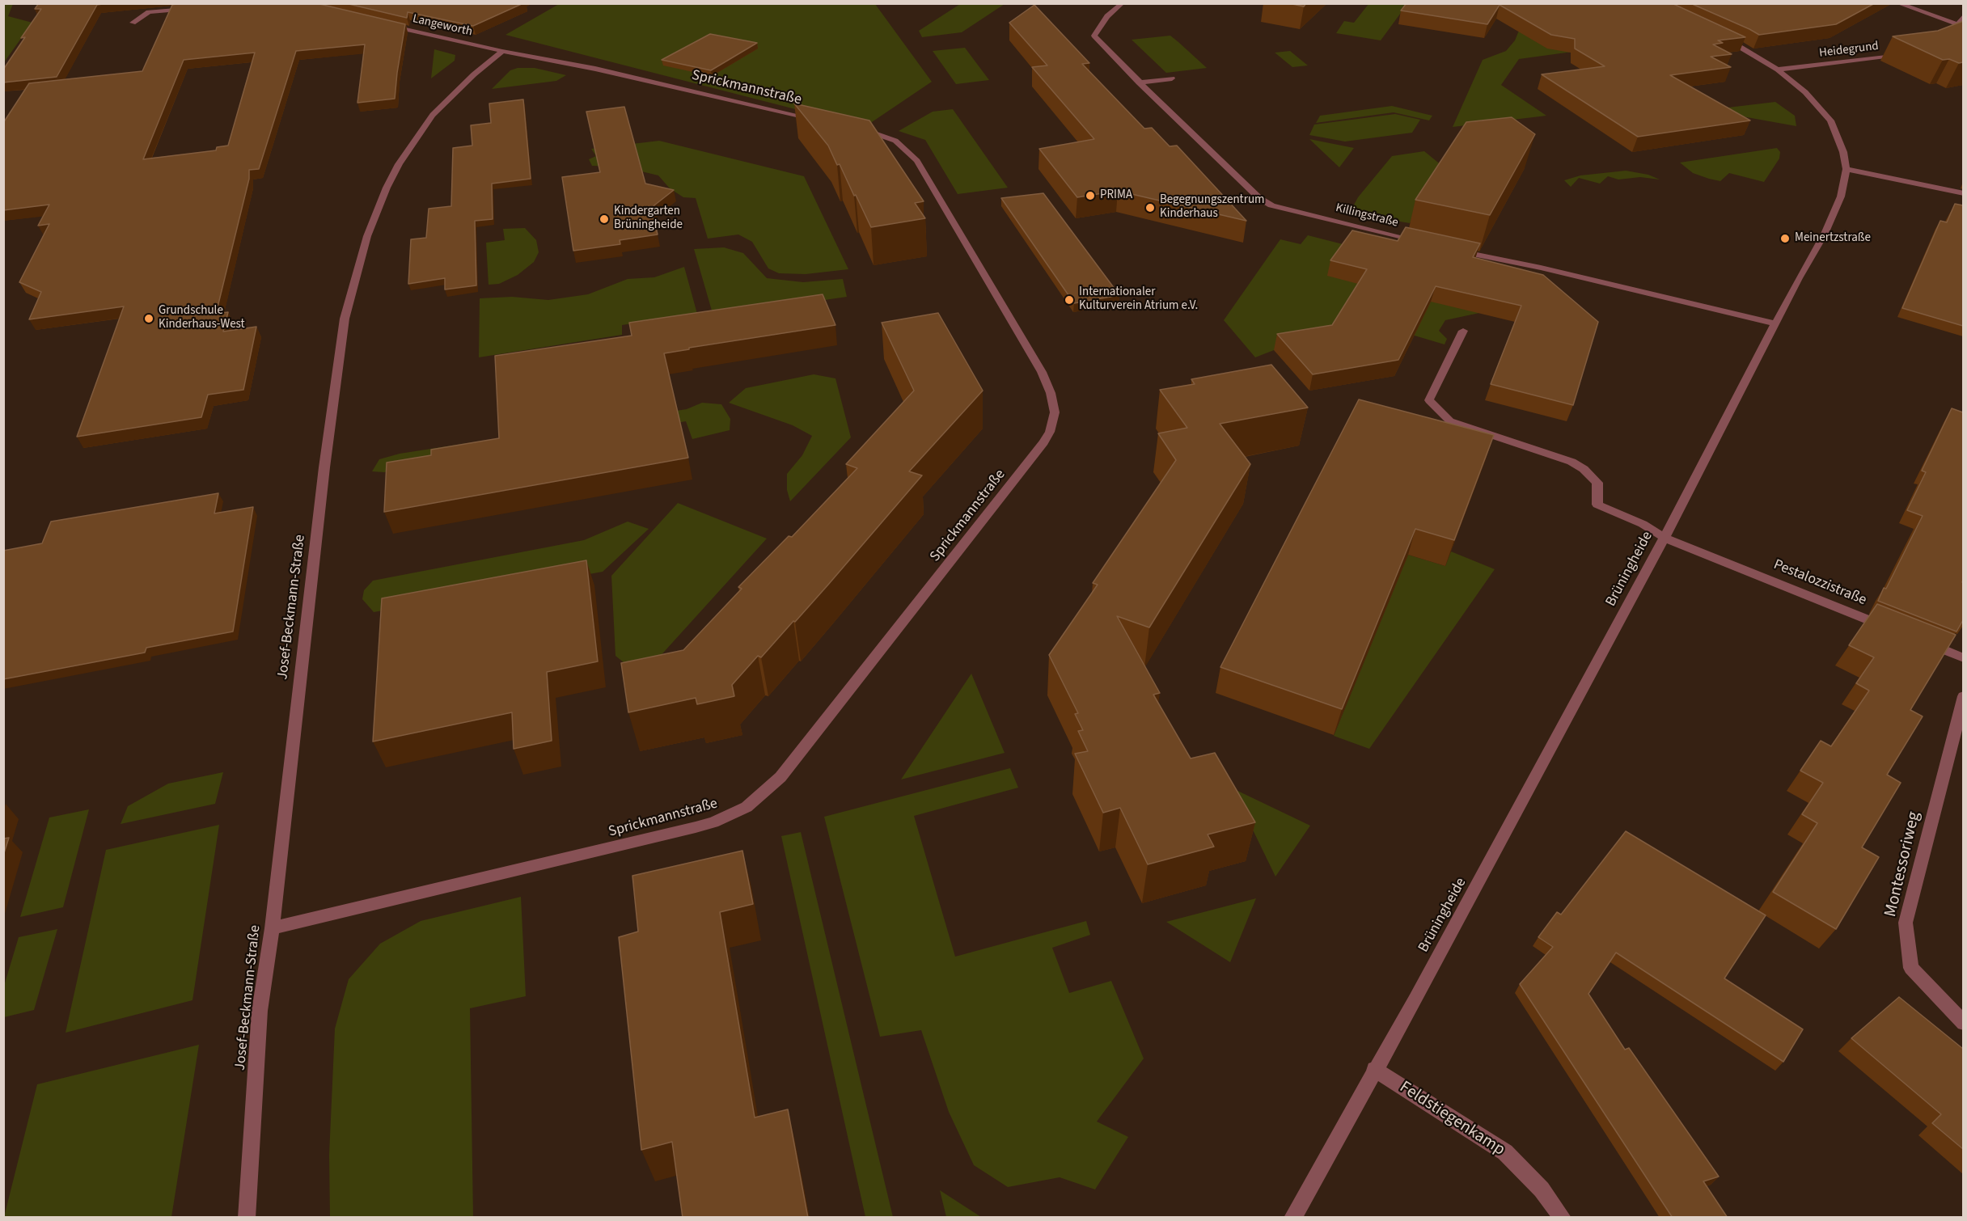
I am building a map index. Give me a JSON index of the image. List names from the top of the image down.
{
  "streets": {
    "street": [
      "Langeworth",
      "Heidegrund",
      "Sprickmannstraße",
      "Killingstraße",
      "Brüningheide",
      "Pestalozzistraße",
      "Josef-Beckmann-Straße",
      "Montessoriweg",
      "Feldstiegenkamp"
    ]
  },
  "crossings": [
    ["Langeworth", "Sprickmannstraße"],
    ["Langeworth", "Josef-Beckmann-Straße"],
    ["Heidegrund", "Brüningheide"],
    ["Sprickmannstraße", "Josef-Beckmann-Straße"],
    ["Brüningheide", "Pestalozzistraße"],
    ["Brüningheide", "Feldstiegenkamp"]
  ],
  "places": [
    "PRIMA",
    "Begegnungszentrum Kinderhaus",
    "Kindergarten Brüningheide",
    "Meinertzstraße",
    "Internationaler Kulturverein Atrium e.V.",
    "Grundschule Kinderhaus-West"
  ]
}
